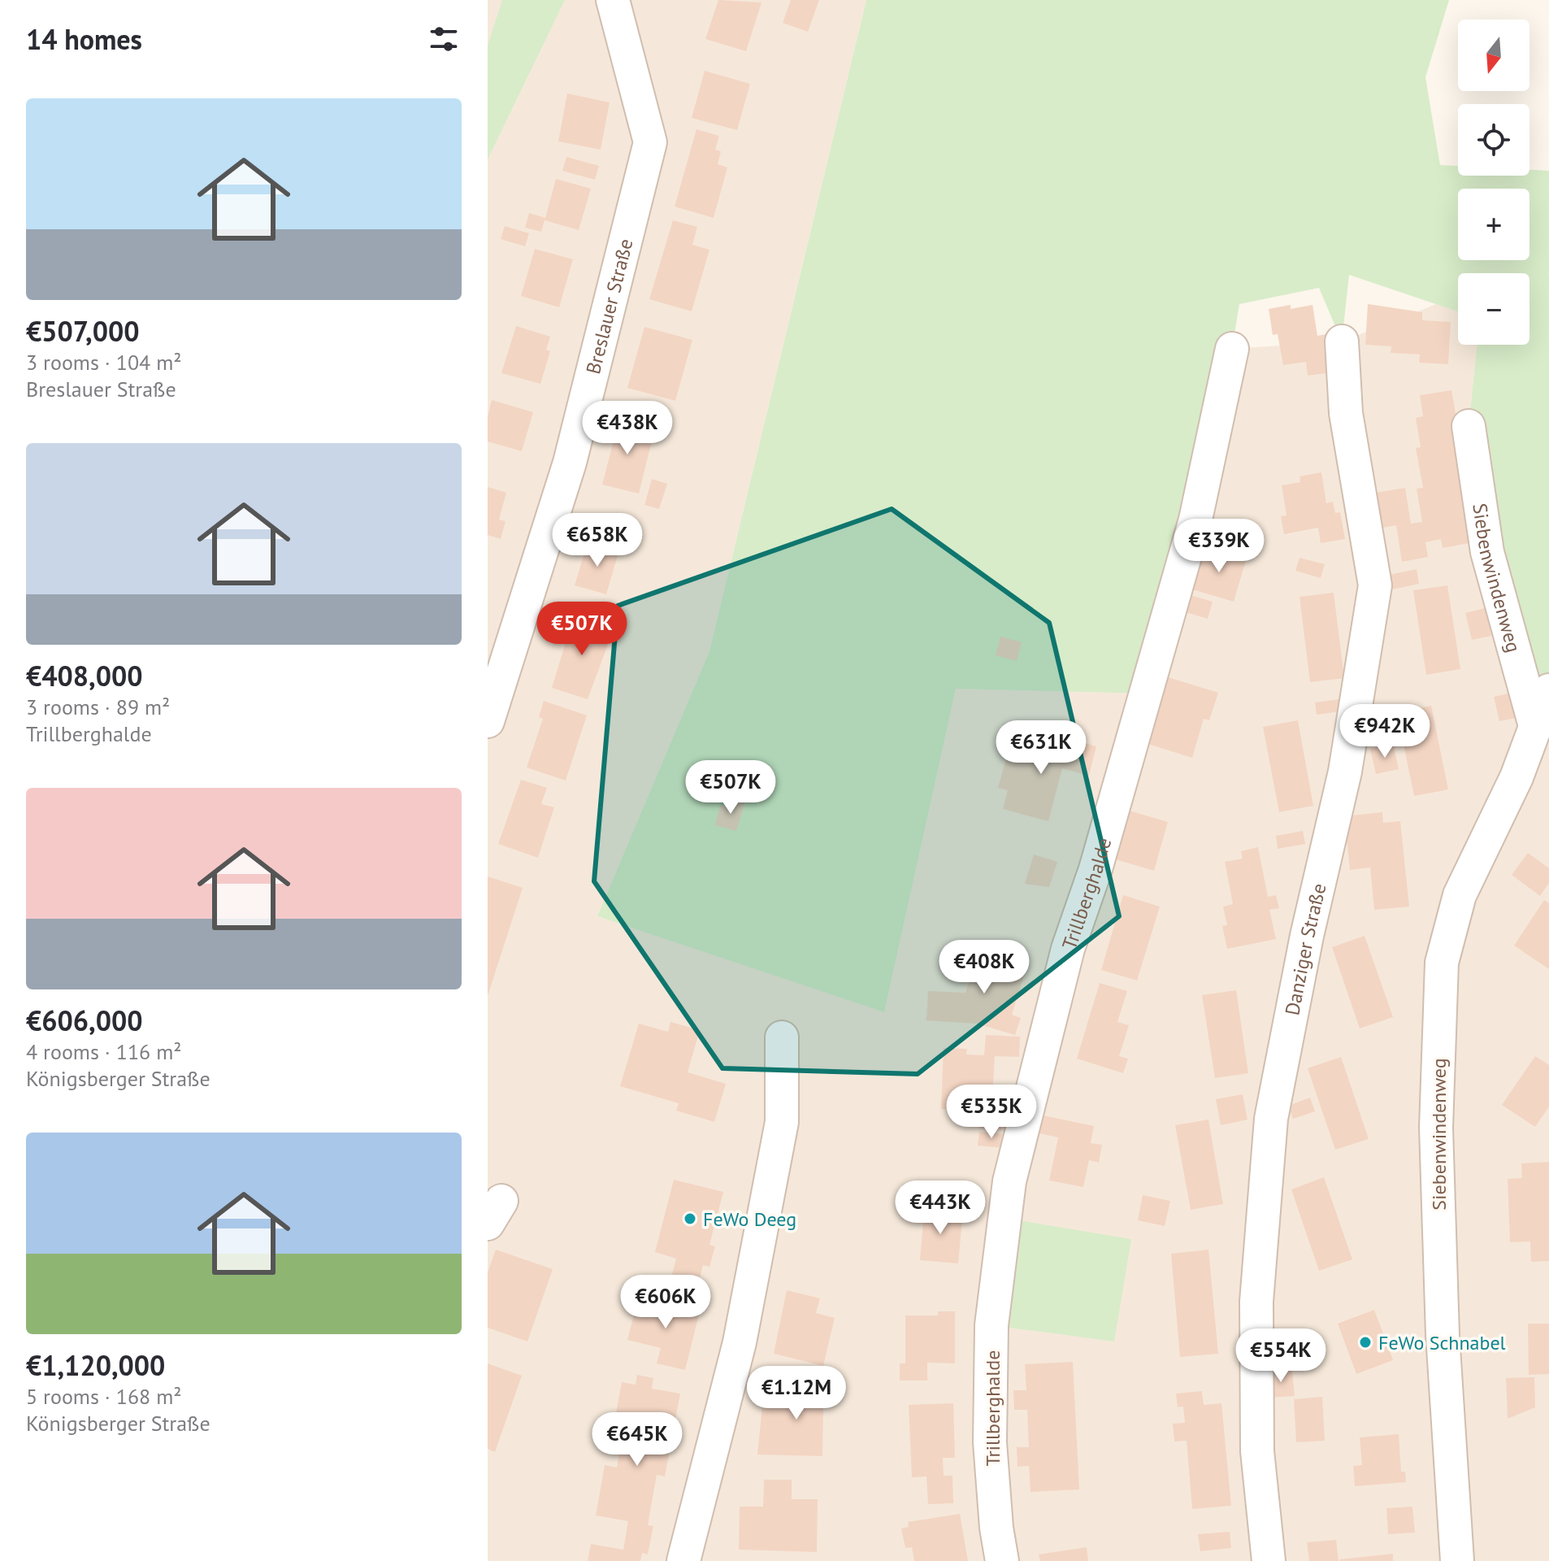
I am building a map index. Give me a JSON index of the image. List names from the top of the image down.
{
  "streets": {
    "street": [
      "Breslauer Straße",
      "Siebenwindenweg",
      "Trillberghalde",
      "Danziger Straße"
    ]
  },
  "places": ["FeWo Deeg", "FeWo Schnabel"],
  "north": "bottom",
  "page": {
    "heading": "14 homes",
    "map_buttons": ["+", "−"],
    "list": [
      {
        "name": "€507,000",
        "note": "3 rooms · 104 m² · Breslauer Straße"
      },
      {
        "name": "€408,000",
        "note": "3 rooms · 89 m² · Trillberghalde"
      },
      {
        "name": "€606,000",
        "note": "4 rooms · 116 m² · Königsberger Straße"
      },
      {
        "name": "€1,120,000",
        "note": "5 rooms · 168 m² · Königsberger Straße"
      }
    ],
    "price": [
      "€438K",
      "€658K",
      "€339K",
      "€507K",
      "€942K",
      "€631K",
      "€507K",
      "€408K",
      "€535K",
      "€443K",
      "€606K",
      "€554K",
      "€1.12M",
      "€645K"
    ]
  }
}
